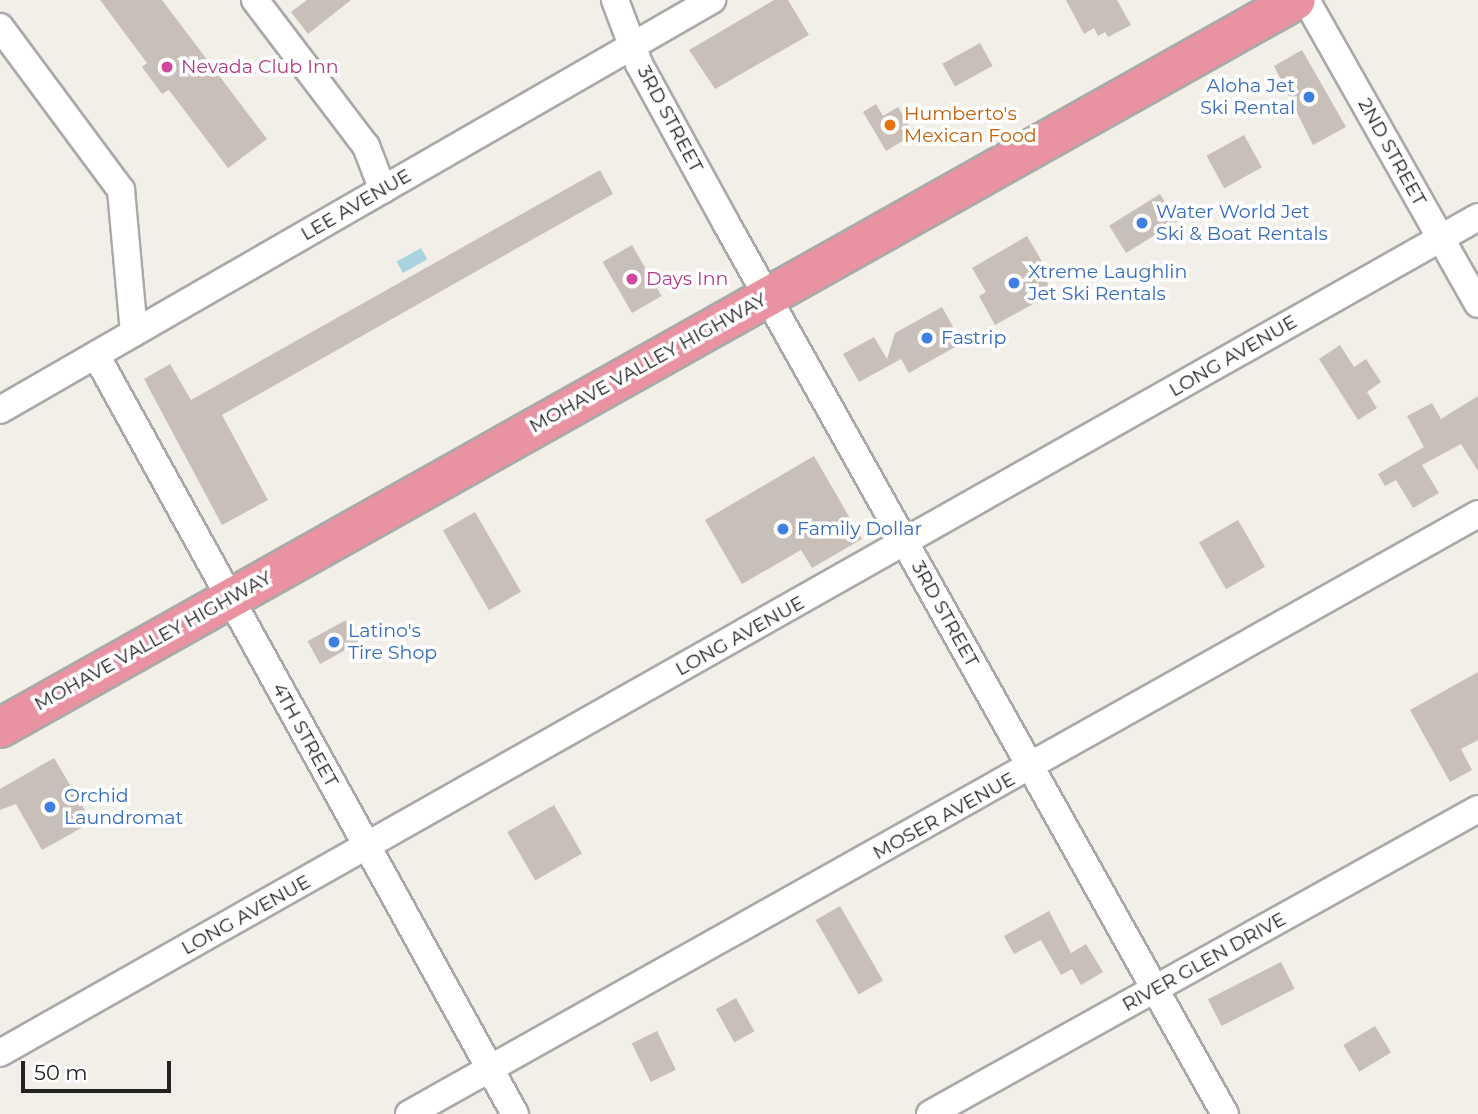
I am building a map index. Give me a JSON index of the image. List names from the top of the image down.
{
  "streets": {
    "highway": ["MOHAVE VALLEY HIGHWAY"],
    "street": [
      "3RD STREET",
      "2ND STREET",
      "LEE AVENUE",
      "LONG AVENUE",
      "4TH STREET",
      "MOSER AVENUE",
      "RIVER GLEN DRIVE"
    ]
  },
  "crossings": [
    ["3RD STREET", "LEE AVENUE"],
    ["3RD STREET", "LONG AVENUE"],
    ["3RD STREET", "MOHAVE VALLEY HIGHWAY"],
    ["3RD STREET", "MOSER AVENUE"],
    ["3RD STREET", "RIVER GLEN DRIVE"],
    ["2ND STREET", "LONG AVENUE"],
    ["LEE AVENUE", "4TH STREET"],
    ["LONG AVENUE", "4TH STREET"],
    ["MOHAVE VALLEY HIGHWAY", "4TH STREET"],
    ["4TH STREET", "MOSER AVENUE"]
  ],
  "places": [
    "Nevada Club Inn",
    "Aloha Jet Ski Rental",
    "Humberto's Mexican Food",
    "Water World Jet Ski & Boat Rentals",
    "Days Inn",
    "Xtreme Laughlin Jet Ski Rentals",
    "Fastrip",
    "Family Dollar",
    "Latino's Tire Shop",
    "Orchid Laundromat"
  ],
  "scale_bar": "50 m"
}
